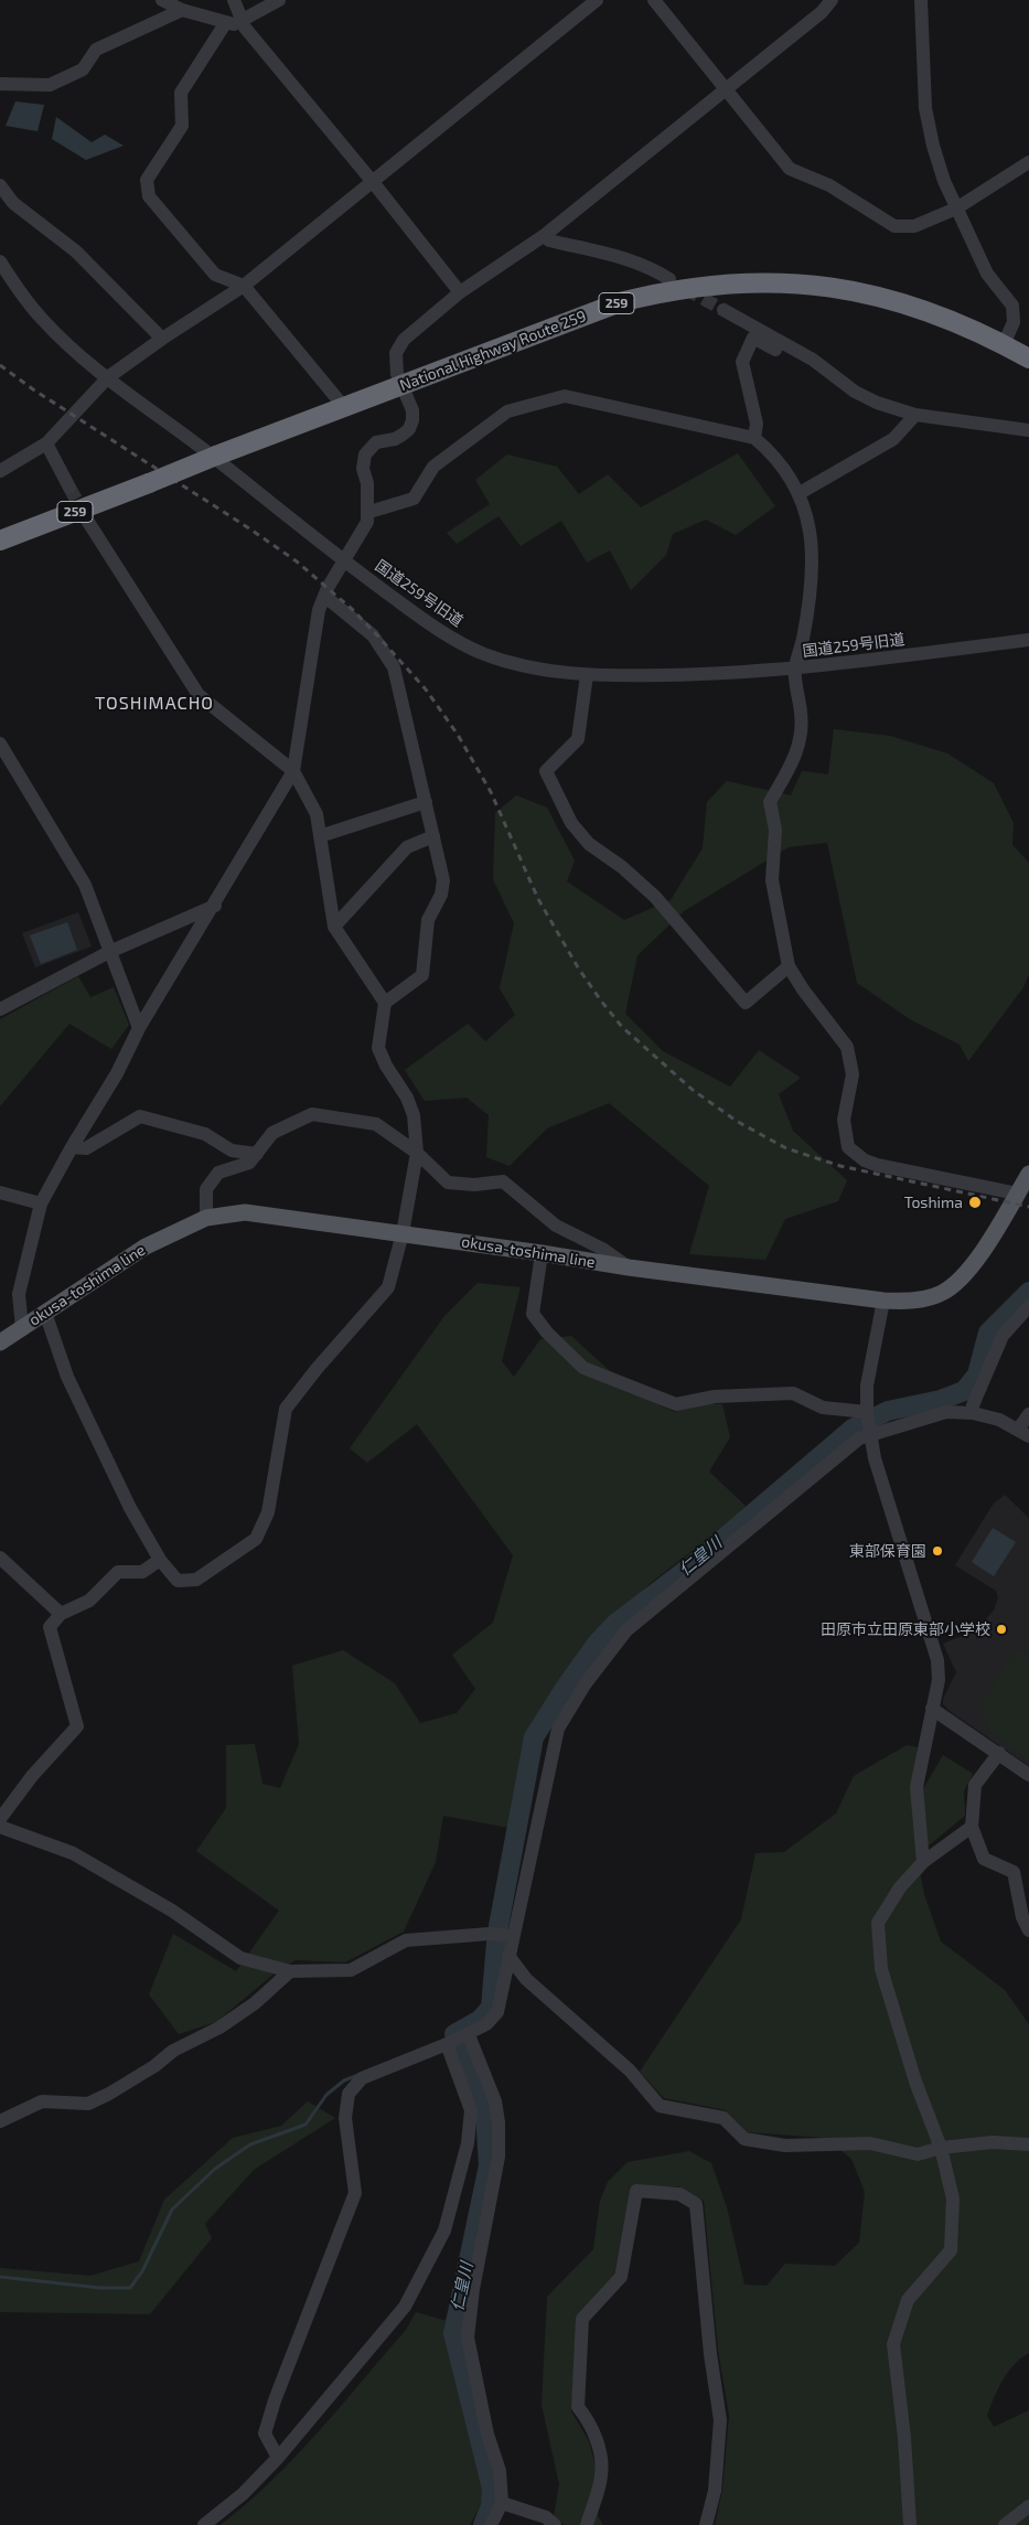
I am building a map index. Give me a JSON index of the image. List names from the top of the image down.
{
  "streets": {
    "highway": ["259", "National Highway Route 259"],
    "main road": ["okusa-toshima line"],
    "street": ["国道259号旧道"]
  },
  "districts": ["TOSHIMACHO"],
  "water": ["仁皇川"],
  "places": ["Toshima", "東部保育園", "田原市立田原東部小学校"]
}
